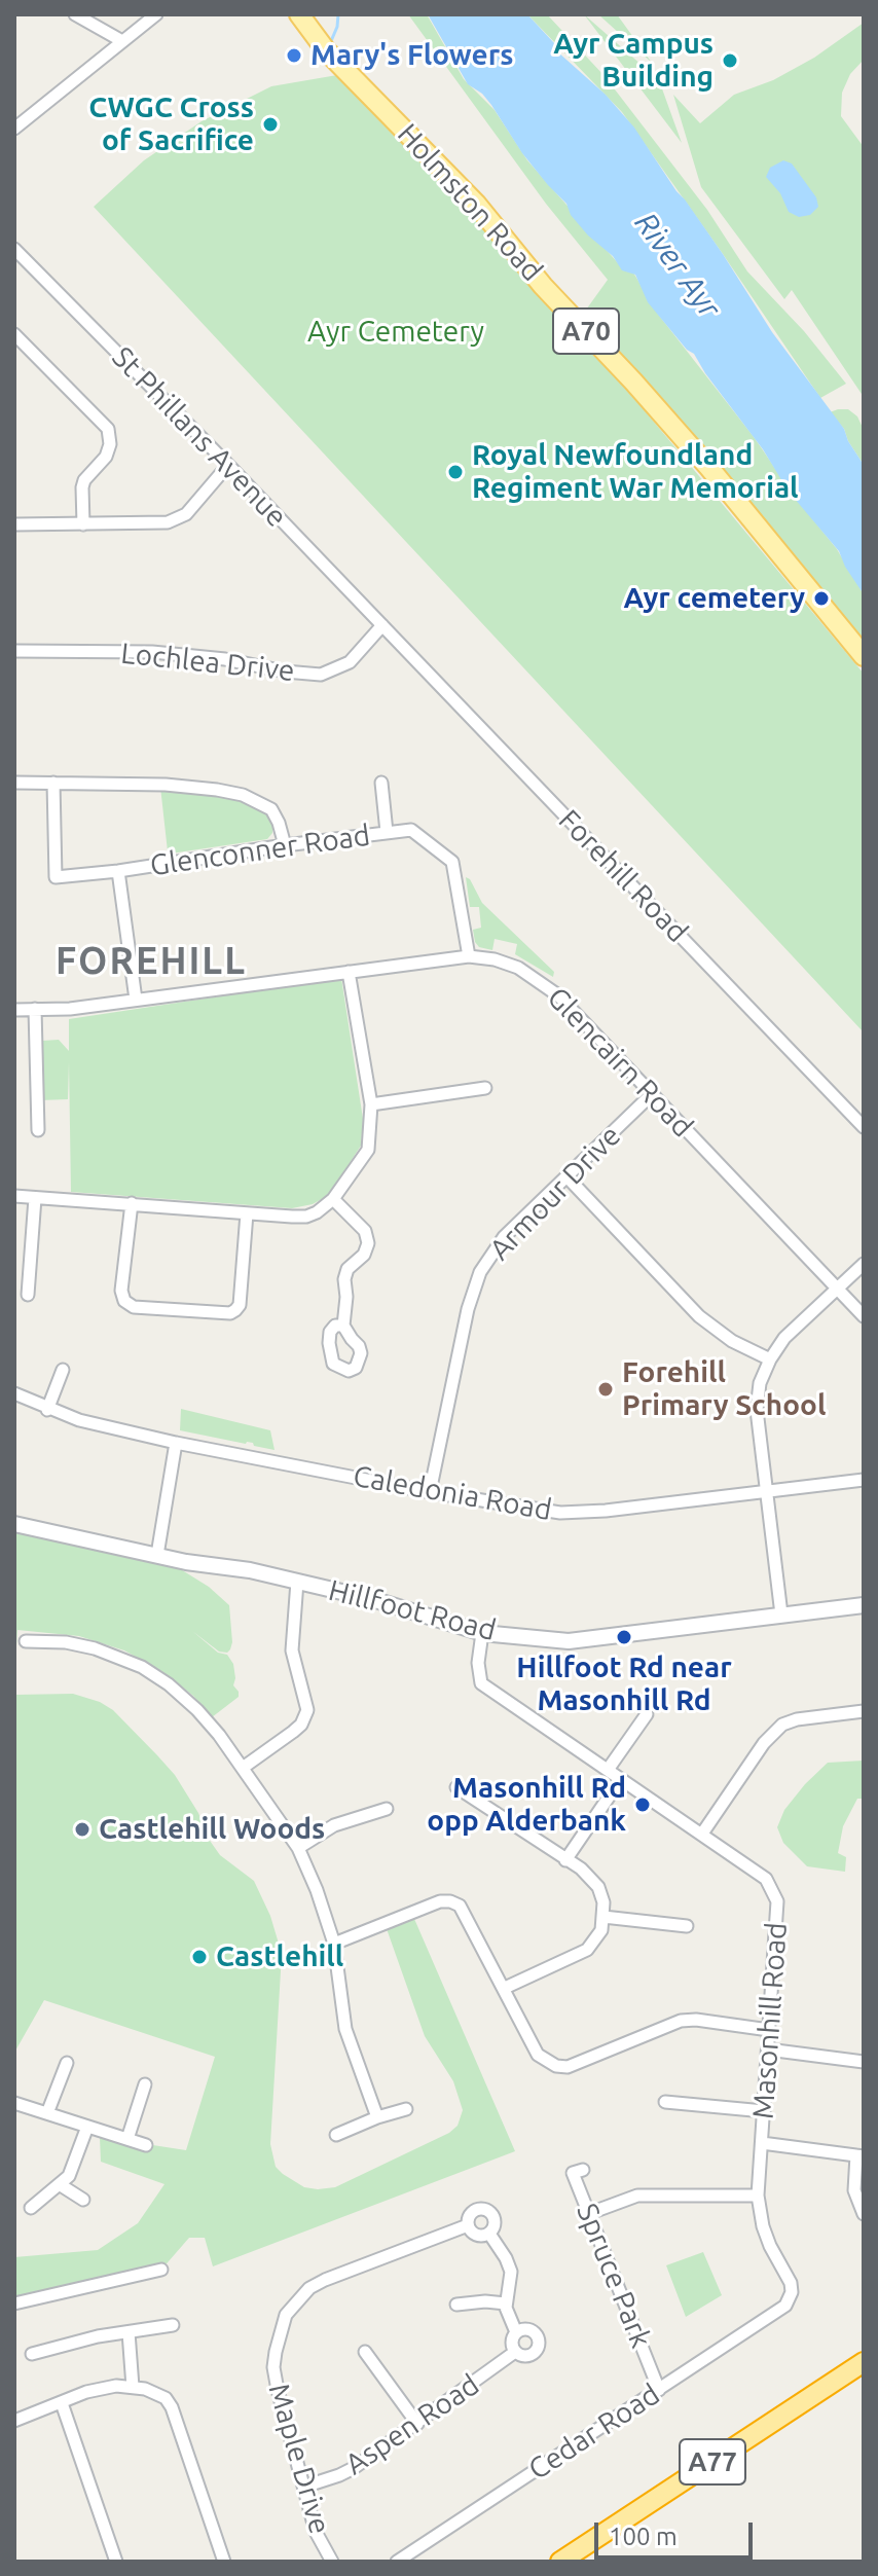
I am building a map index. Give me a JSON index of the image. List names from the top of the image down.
{
  "streets": {
    "highway": ["A77"],
    "main road": ["Holmston Road", "A70"],
    "street": [
      "St Phillans Avenue",
      "Lochlea Drive",
      "Glenconner Road",
      "Forehill Road",
      "Glencairn Road",
      "Armour Drive",
      "Caledonia Road",
      "Hillfoot Road",
      "Masonhill Road",
      "Spruce Park",
      "Aspen Road",
      "Cedar Road",
      "Maple Drive"
    ]
  },
  "crossings": [
    ["St Phillans Avenue", "Lochlea Drive"],
    ["St Phillans Avenue", "Forehill Road"],
    ["Lochlea Drive", "Forehill Road"],
    ["Glenconner Road", "Glencairn Road"],
    ["Glencairn Road", "Armour Drive"],
    ["Armour Drive", "Caledonia Road"],
    ["Hillfoot Road", "Masonhill Road"],
    ["Masonhill Road", "Cedar Road"],
    ["Spruce Park", "Cedar Road"],
    ["Aspen Road", "Maple Drive"]
  ],
  "districts": ["FOREHILL"],
  "water": ["River Ayr"],
  "parks": ["Ayr Cemetery"],
  "places": [
    "Mary's Flowers",
    "Ayr Campus Building",
    "CWGC Cross of Sacrifice",
    "Royal Newfoundland Regiment War Memorial",
    "Ayr cemetery",
    "Forehill Primary School",
    "Hillfoot Rd near Masonhill Rd",
    "Masonhill Rd opp Alderbank",
    "Castlehill Woods",
    "Castlehill"
  ],
  "scale_bar": "100 m"
}
